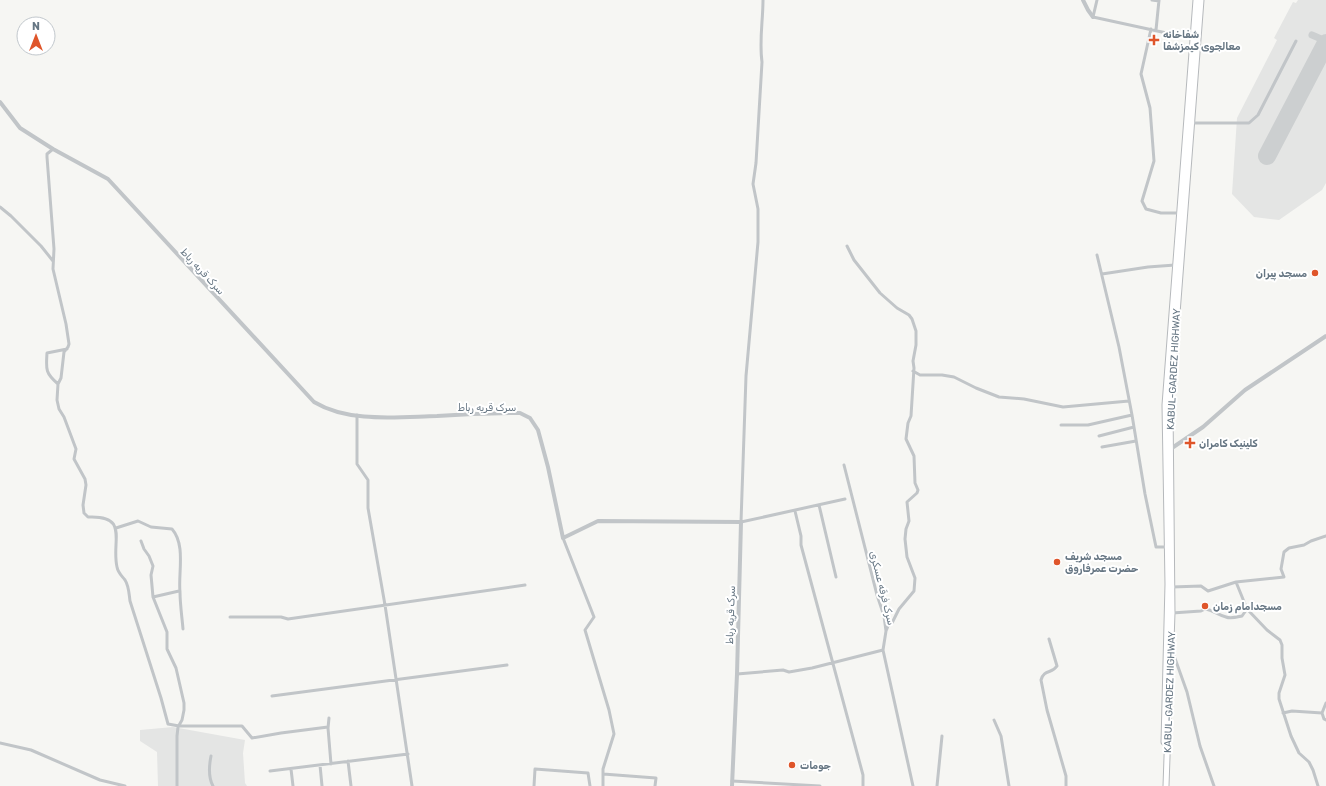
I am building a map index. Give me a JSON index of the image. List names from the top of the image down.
{
  "streets": {
    "highway": ["KABUL-GARDEZ HIGHWAY"],
    "street": ["سرک قریه رباط", "سرک فرقه عسکری"]
  },
  "places": {
    "health": ["شفاخانه معالجوی کیمزشفا", "کلینیک کامران"],
    "other": [
      "مسجد پیران",
      "مسجد شریف حضرت عمرفاروق",
      "مسجدامام زمان",
      "جومات"
    ]
  },
  "north": "top"
}
